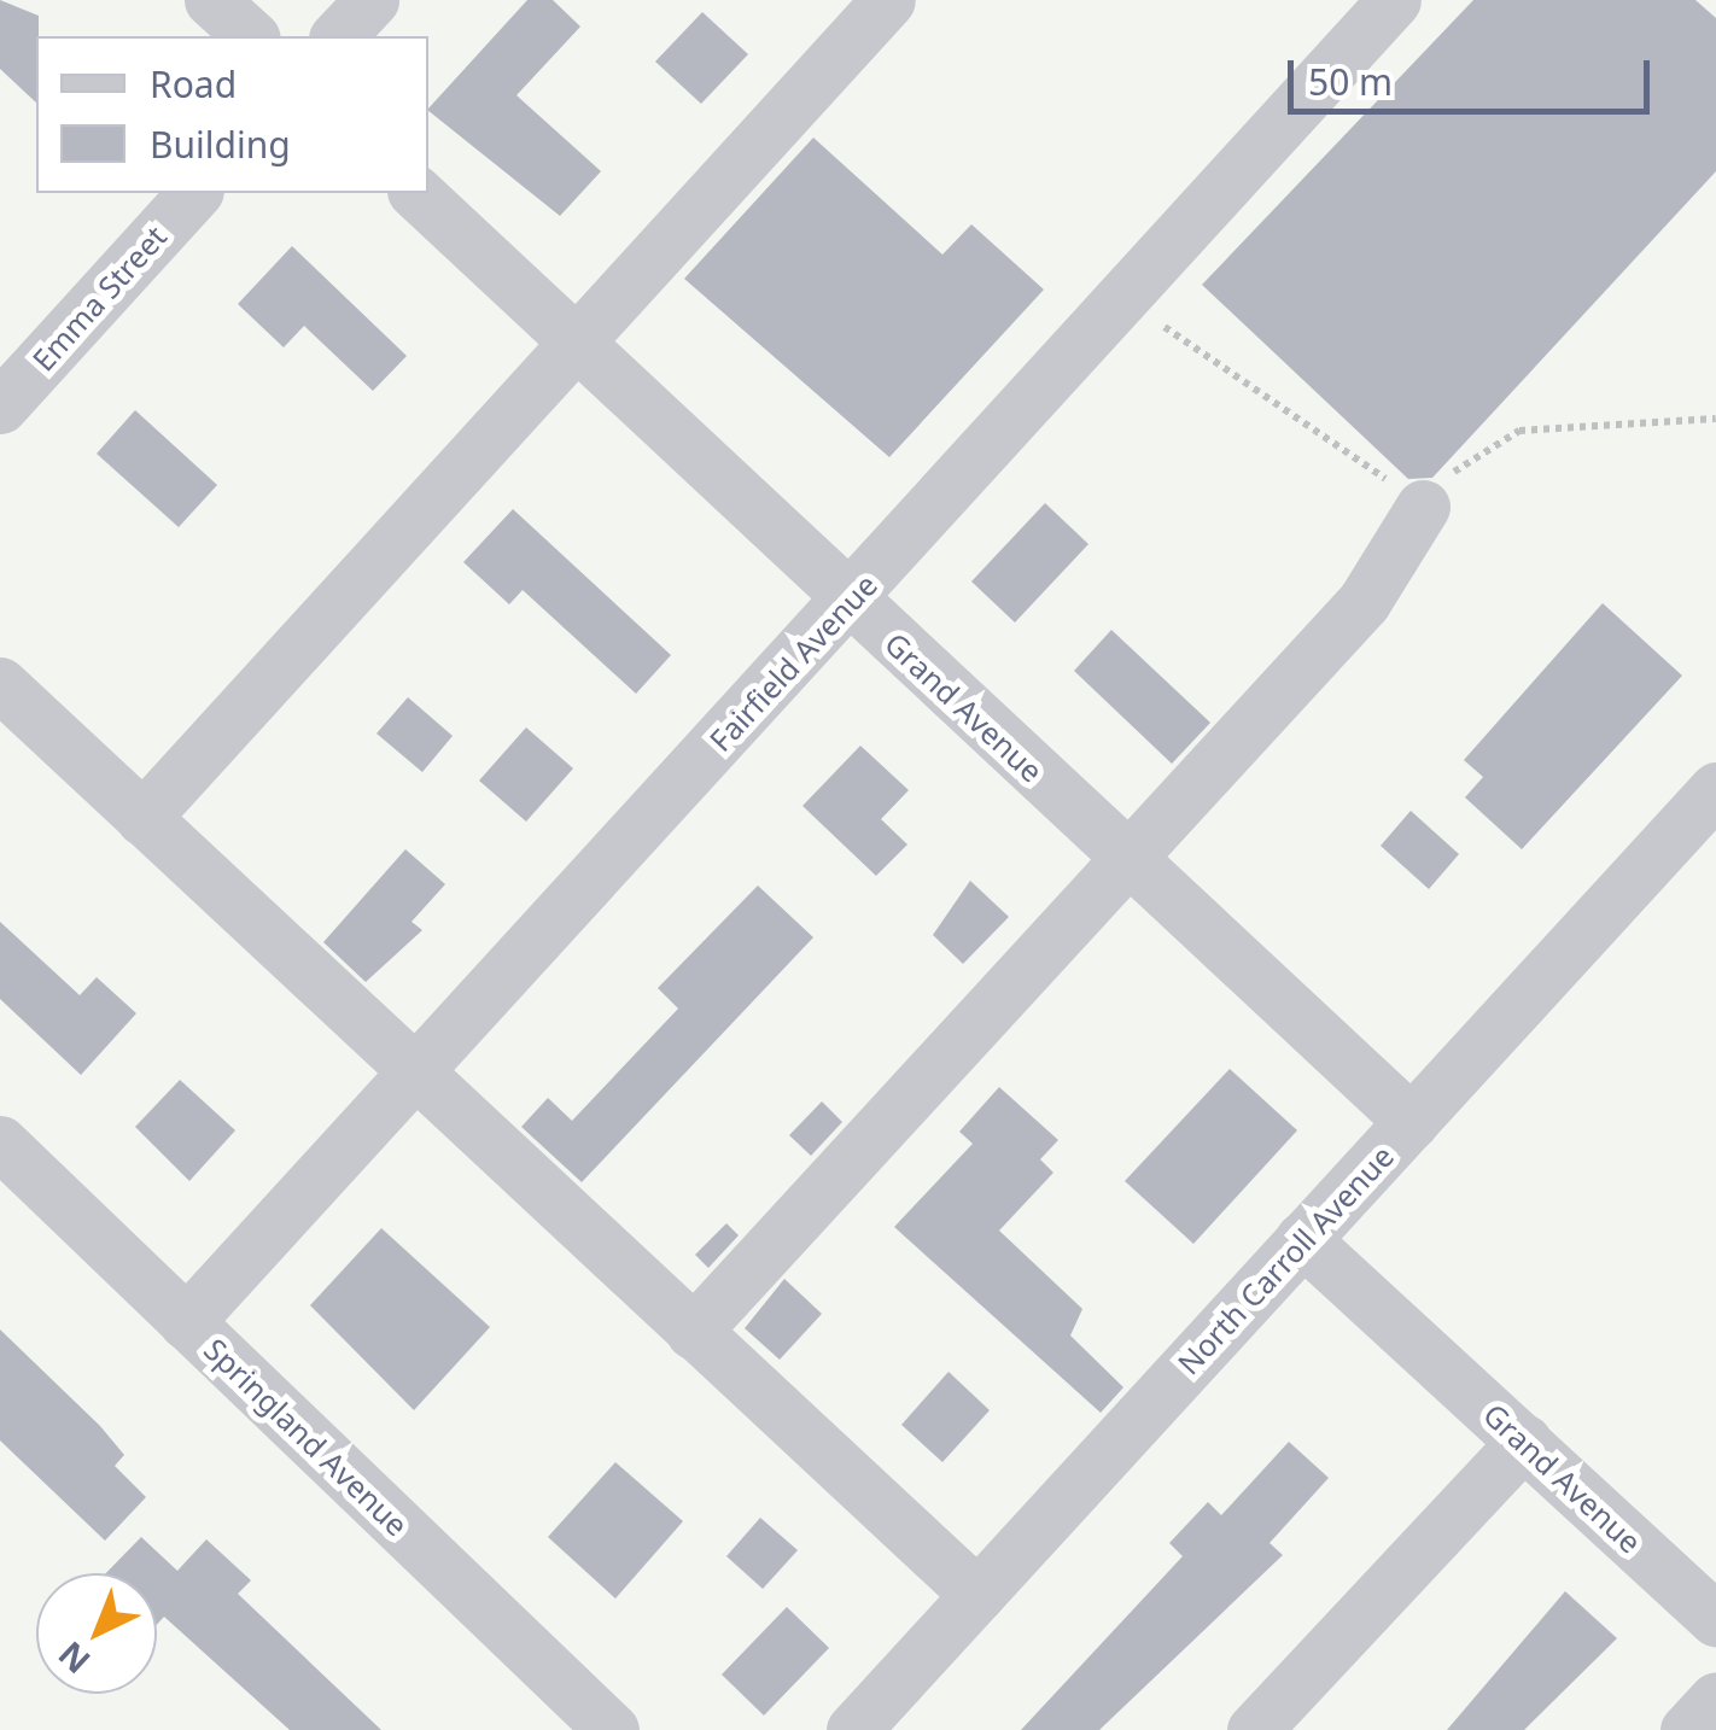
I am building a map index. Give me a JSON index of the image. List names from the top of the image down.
{
  "streets": {
    "street": [
      "Emma Street",
      "Fairfield Avenue",
      "Grand Avenue",
      "North Carroll Avenue",
      "Springland Avenue"
    ]
  },
  "crossings": [
    ["Fairfield Avenue", "Grand Avenue"],
    ["Fairfield Avenue", "Springland Avenue"],
    ["Grand Avenue", "North Carroll Avenue"]
  ],
  "legend": ["Road", "Building"],
  "scale_bar": "50 m",
  "north": "bottom left"
}
